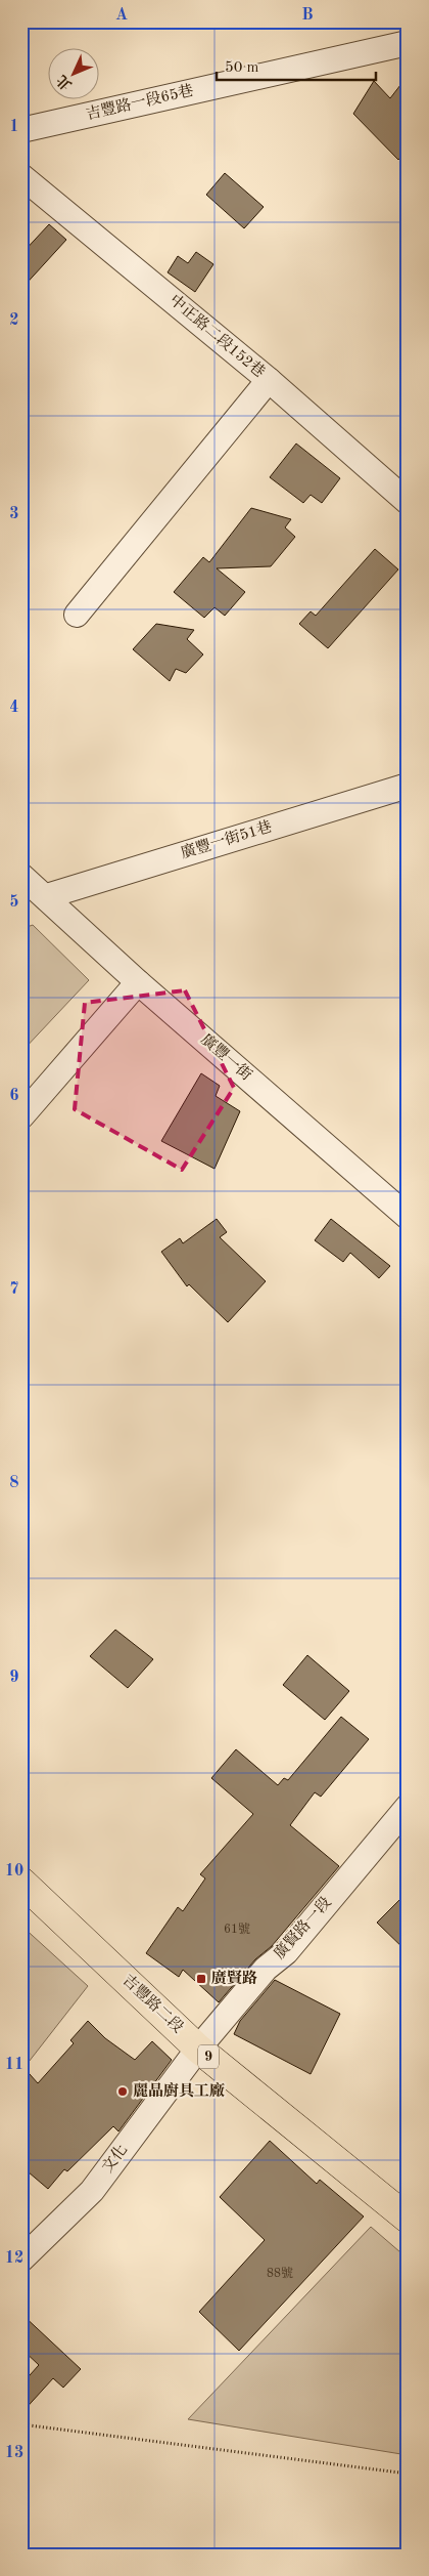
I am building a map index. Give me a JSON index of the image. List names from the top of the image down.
{
  "streets": {
    "main road": ["吉豐路二段", "9"],
    "street": [
      "吉豐路一段65巷",
      "中正路二段152巷",
      "廣豐一街51巷",
      "廣豐一街",
      "廣賢路一段",
      "文化"
    ]
  },
  "crossings": [
    ["廣豐一街51巷", "廣豐一街"],
    ["廣賢路一段", "吉豐路二段"],
    ["廣賢路一段", "文化"],
    ["吉豐路二段", "文化"]
  ],
  "places": {
    "transit": ["廣賢路"],
    "other": ["麗晶廚具工廠"]
  },
  "house_numbers": ["61號", "88號"],
  "scale_bar": "50 m",
  "north": "bottom left",
  "grid": {
    "columns": ["A", "B"],
    "rows": [
      "1",
      "2",
      "3",
      "4",
      "5",
      "6",
      "7",
      "8",
      "9",
      "10",
      "11",
      "12",
      "13"
    ]
  }
}
